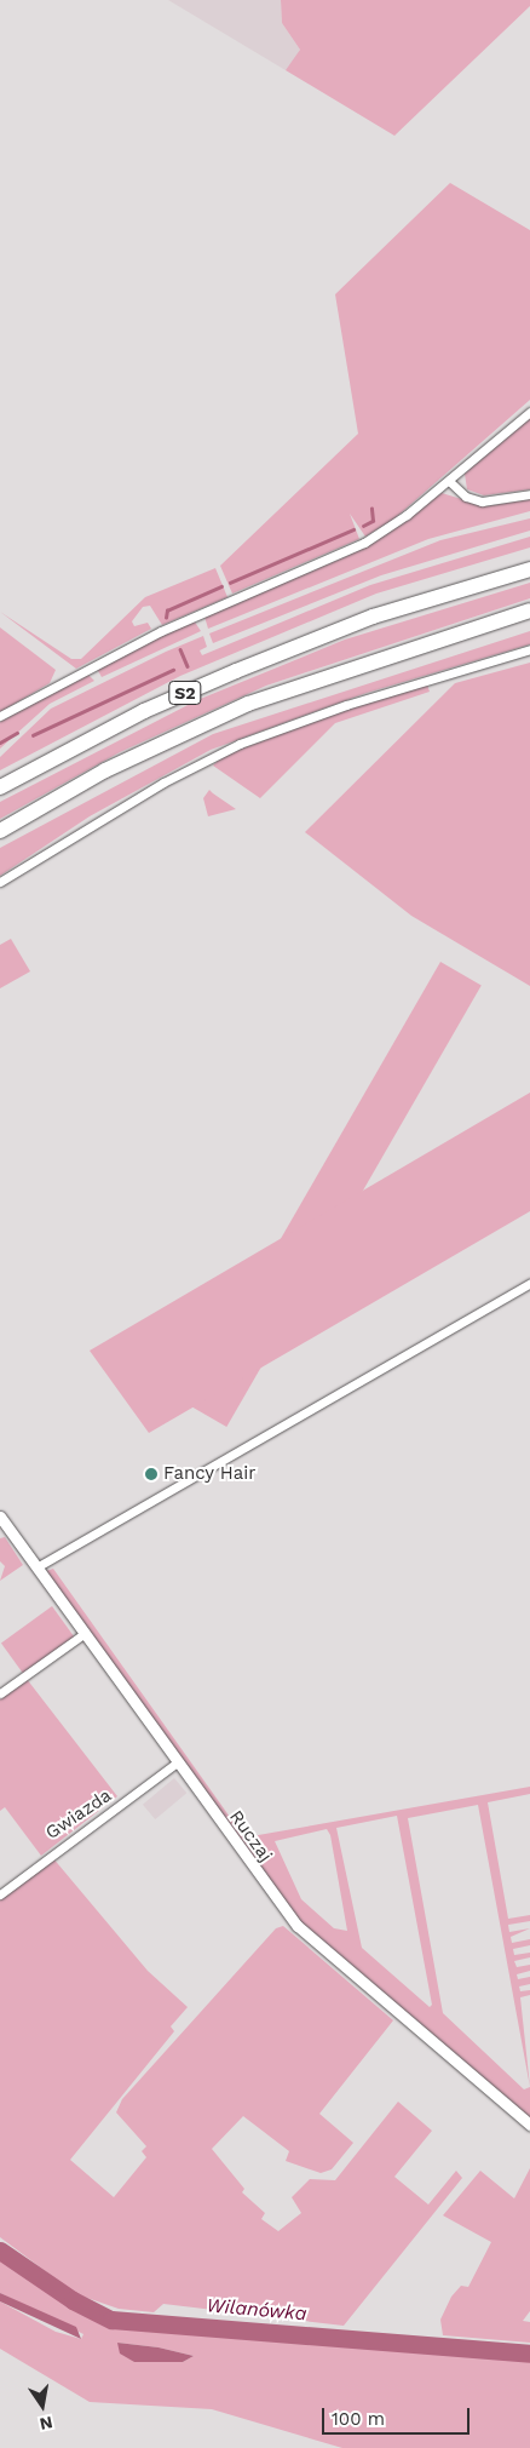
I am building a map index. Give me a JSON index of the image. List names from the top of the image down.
{
  "streets": {
    "highway": ["S2"],
    "street": ["Gwiazda", "Ruczaj"]
  },
  "crossings": [
    ["Gwiazda", "Ruczaj"]
  ],
  "water": ["Wilanówka"],
  "places": ["Fancy Hair"],
  "scale_bar": "100 m",
  "north": "bottom"
}
